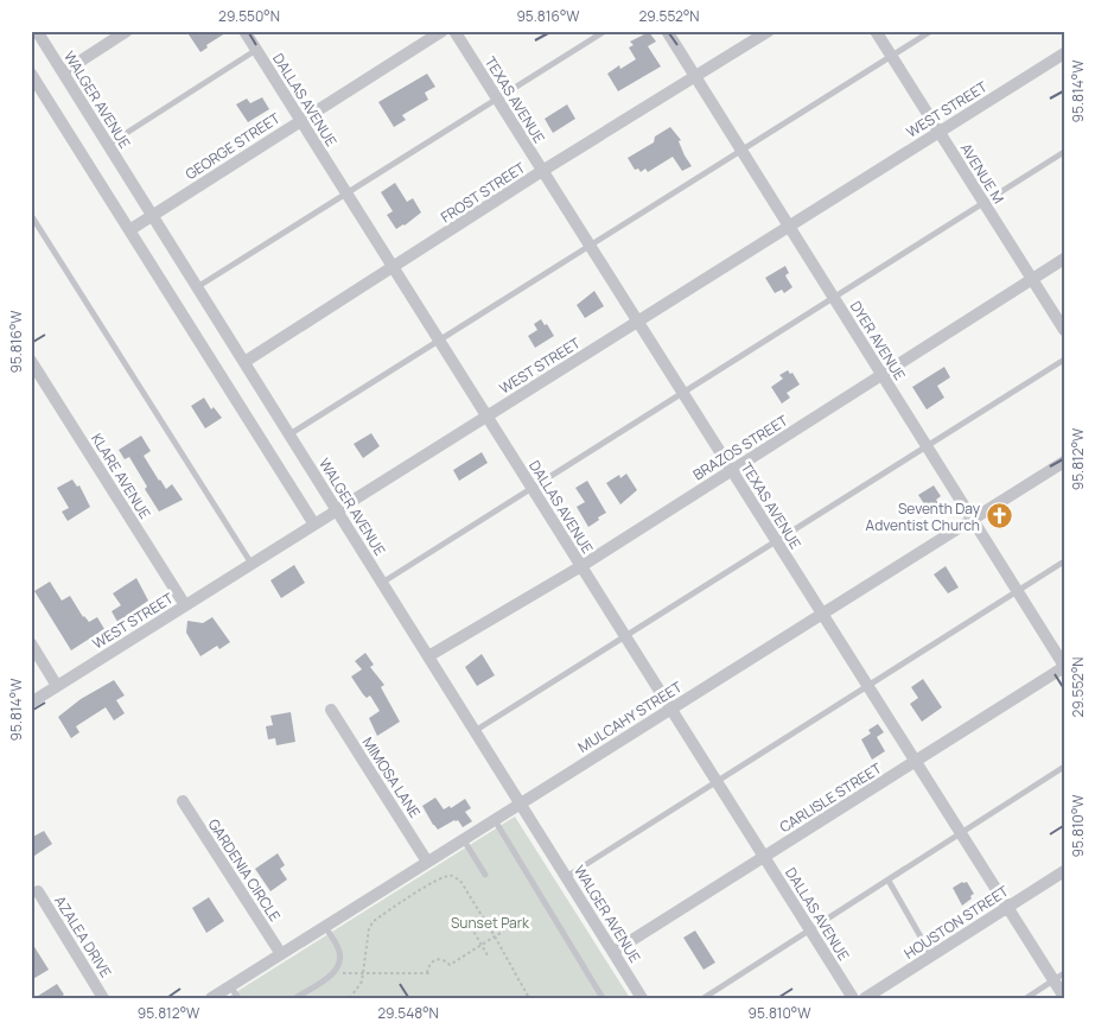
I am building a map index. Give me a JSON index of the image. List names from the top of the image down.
{
  "streets": {
    "street": [
      "WALGER AVENUE",
      "DALLAS AVENUE",
      "TEXAS AVENUE",
      "WEST STREET",
      "GEORGE STREET",
      "AVENUE M",
      "FROST STREET",
      "DYER AVENUE",
      "BRAZOS STREET",
      "KLARE AVENUE",
      "MULCAHY STREET",
      "MIMOSA LANE",
      "CARLISLE STREET",
      "GARDENIA CIRCLE",
      "HOUSTON STREET",
      "AZALEA DRIVE"
    ]
  },
  "crossings": [
    ["WALGER AVENUE", "WEST STREET"],
    ["WALGER AVENUE", "GEORGE STREET"],
    ["WALGER AVENUE", "FROST STREET"],
    ["WALGER AVENUE", "BRAZOS STREET"],
    ["WALGER AVENUE", "MULCAHY STREET"],
    ["WALGER AVENUE", "CARLISLE STREET"],
    ["DALLAS AVENUE", "WEST STREET"],
    ["DALLAS AVENUE", "GEORGE STREET"],
    ["DALLAS AVENUE", "FROST STREET"],
    ["DALLAS AVENUE", "BRAZOS STREET"],
    ["DALLAS AVENUE", "MULCAHY STREET"],
    ["DALLAS AVENUE", "CARLISLE STREET"],
    ["TEXAS AVENUE", "WEST STREET"],
    ["TEXAS AVENUE", "FROST STREET"],
    ["TEXAS AVENUE", "BRAZOS STREET"],
    ["TEXAS AVENUE", "MULCAHY STREET"],
    ["TEXAS AVENUE", "CARLISLE STREET"],
    ["TEXAS AVENUE", "HOUSTON STREET"],
    ["WEST STREET", "AVENUE M"],
    ["WEST STREET", "DYER AVENUE"],
    ["WEST STREET", "KLARE AVENUE"],
    ["AVENUE M", "BRAZOS STREET"],
    ["FROST STREET", "DYER AVENUE"],
    ["DYER AVENUE", "BRAZOS STREET"],
    ["DYER AVENUE", "MULCAHY STREET"],
    ["DYER AVENUE", "CARLISLE STREET"],
    ["MULCAHY STREET", "MIMOSA LANE"],
    ["MULCAHY STREET", "GARDENIA CIRCLE"]
  ],
  "parks": ["Sunset Park"],
  "places": {
    "church": ["Seventh Day Adventist Church"]
  },
  "coordinates": [
    "29.550°N",
    "95.816°W",
    "29.552°N",
    "95.814°W",
    "95.812°W",
    "95.810°W",
    "29.548°N"
  ]
}
